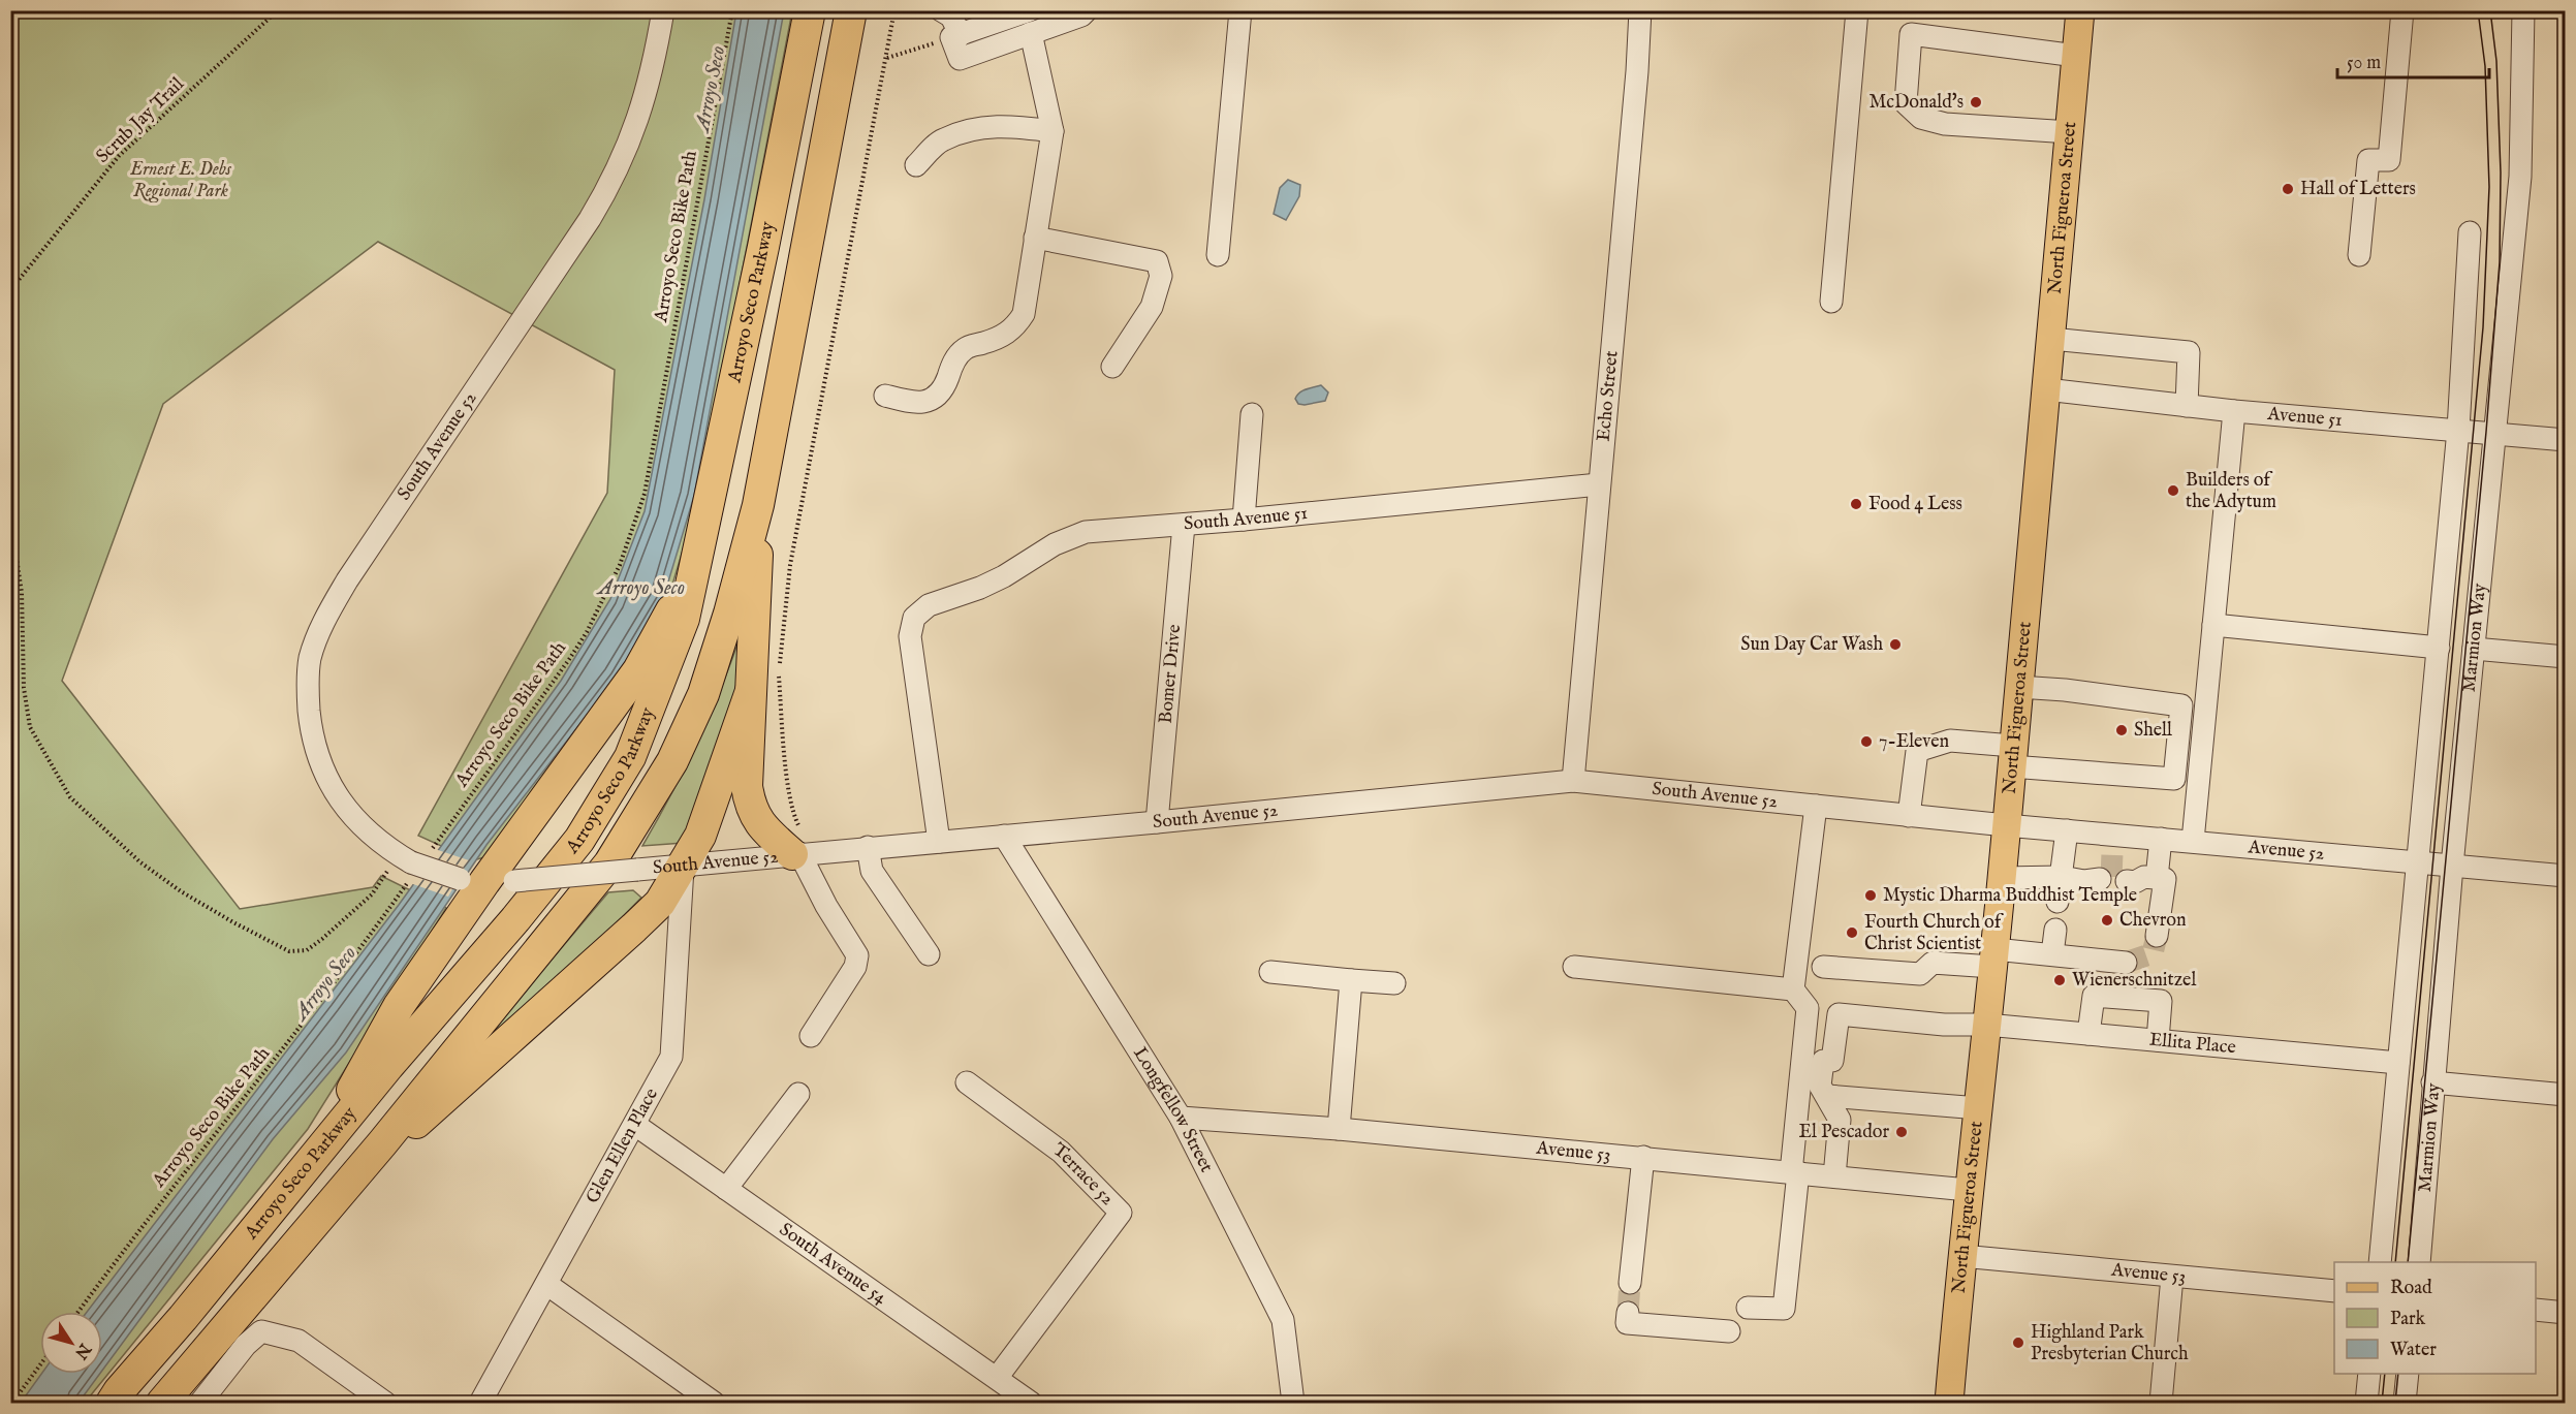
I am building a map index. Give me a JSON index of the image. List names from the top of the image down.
{
  "streets": {
    "highway": ["Arroyo Seco Parkway"],
    "main road": ["North Figueroa Street"],
    "street": [
      "Echo Street",
      "Avenue 51",
      "South Avenue 52",
      "South Avenue 51",
      "Marmion Way",
      "Bomer Drive",
      "Avenue 52",
      "Ellita Place",
      "Longfellow Street",
      "Glen Ellen Place",
      "Avenue 53",
      "Terrace 52",
      "South Avenue 54"
    ],
    "path": ["Scrub Jay Trail", "Arroyo Seco Bike Path"]
  },
  "crossings": [
    ["North Figueroa Street", "Avenue 51"],
    ["North Figueroa Street", "South Avenue 52"],
    ["North Figueroa Street", "Avenue 52"],
    ["North Figueroa Street", "Ellita Place"],
    ["North Figueroa Street", "Avenue 53"],
    ["Arroyo Seco Bike Path", "South Avenue 52"],
    ["Echo Street", "South Avenue 52"],
    ["Echo Street", "South Avenue 51"],
    ["Avenue 51", "Marmion Way"],
    ["South Avenue 52", "South Avenue 51"],
    ["South Avenue 52", "Bomer Drive"],
    ["South Avenue 52", "Avenue 52"],
    ["South Avenue 52", "Longfellow Street"],
    ["South Avenue 52", "Glen Ellen Place"],
    ["South Avenue 51", "Bomer Drive"],
    ["Marmion Way", "Avenue 52"],
    ["Marmion Way", "Ellita Place"],
    ["Longfellow Street", "Avenue 53"],
    ["Glen Ellen Place", "South Avenue 54"],
    ["Terrace 52", "South Avenue 54"]
  ],
  "water": ["Arroyo Seco"],
  "parks": ["Ernest E. Debs Regional Park"],
  "places": [
    "McDonald's",
    "Hall of Letters",
    "Builders of the Adytum",
    "Food 4 Less",
    "Sun Day Car Wash",
    "Shell",
    "7-Eleven",
    "Mystic Dharma Buddhist Temple",
    "Chevron",
    "Fourth Church of Christ Scientist",
    "Wienerschnitzel",
    "El Pescador",
    "Highland Park Presbyterian Church"
  ],
  "legend": ["Road", "Park", "Water"],
  "scale_bar": "50 m",
  "north": "bottom right"
}
